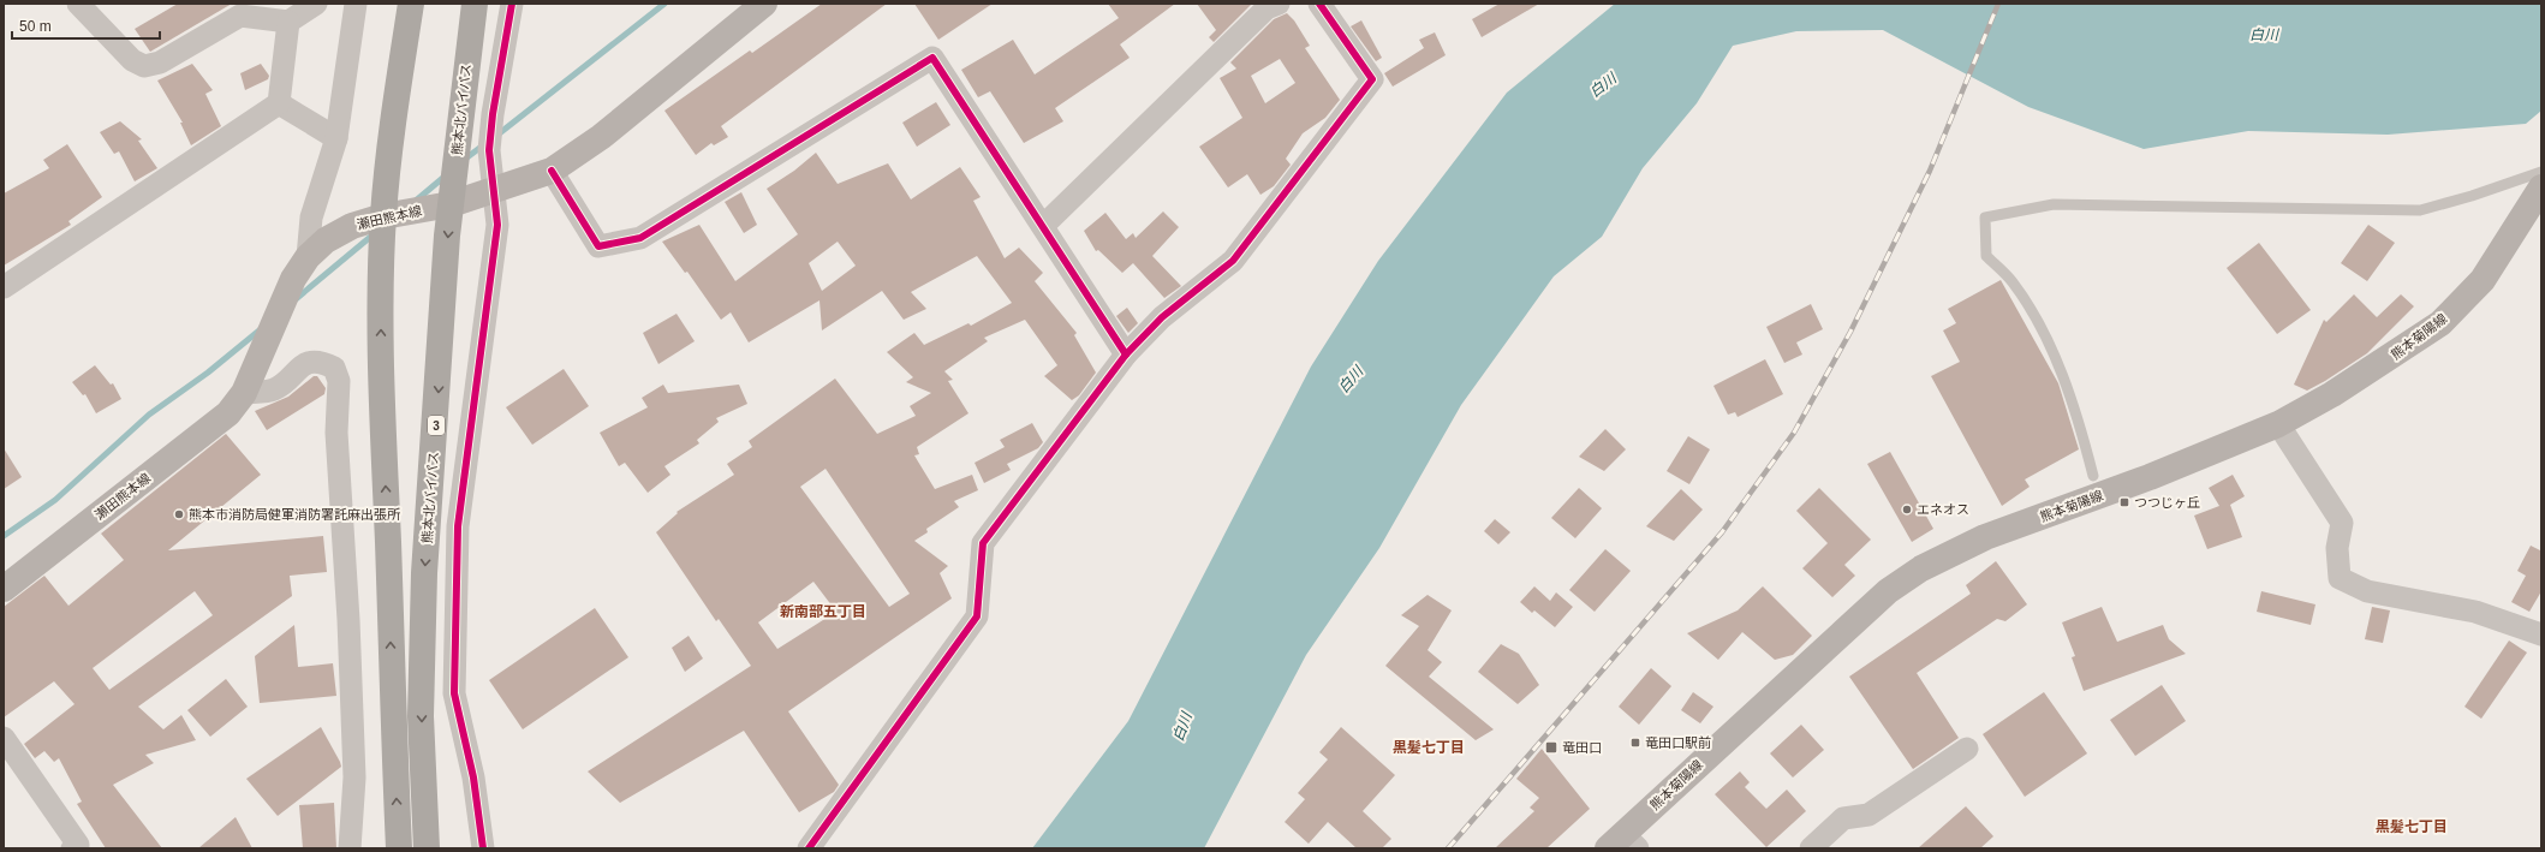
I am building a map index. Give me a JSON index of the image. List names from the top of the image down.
{
  "streets": {
    "highway": ["熊本北バイパス", "3"],
    "main road": ["瀬田熊本線", "熊本菊陽線"]
  },
  "crossings": [
    ["熊本北バイパス", "瀬田熊本線"]
  ],
  "districts": ["新南部五丁目", "黒髪七丁目", "黒髪七丁目"],
  "water": ["白川"],
  "places": {
    "transit": ["つつじヶ丘", "竜田口駅前", "竜田口"],
    "other": ["エネオス", "熊本市消防局健軍消防署託麻出張所"]
  },
  "scale_bar": "50 m"
}
